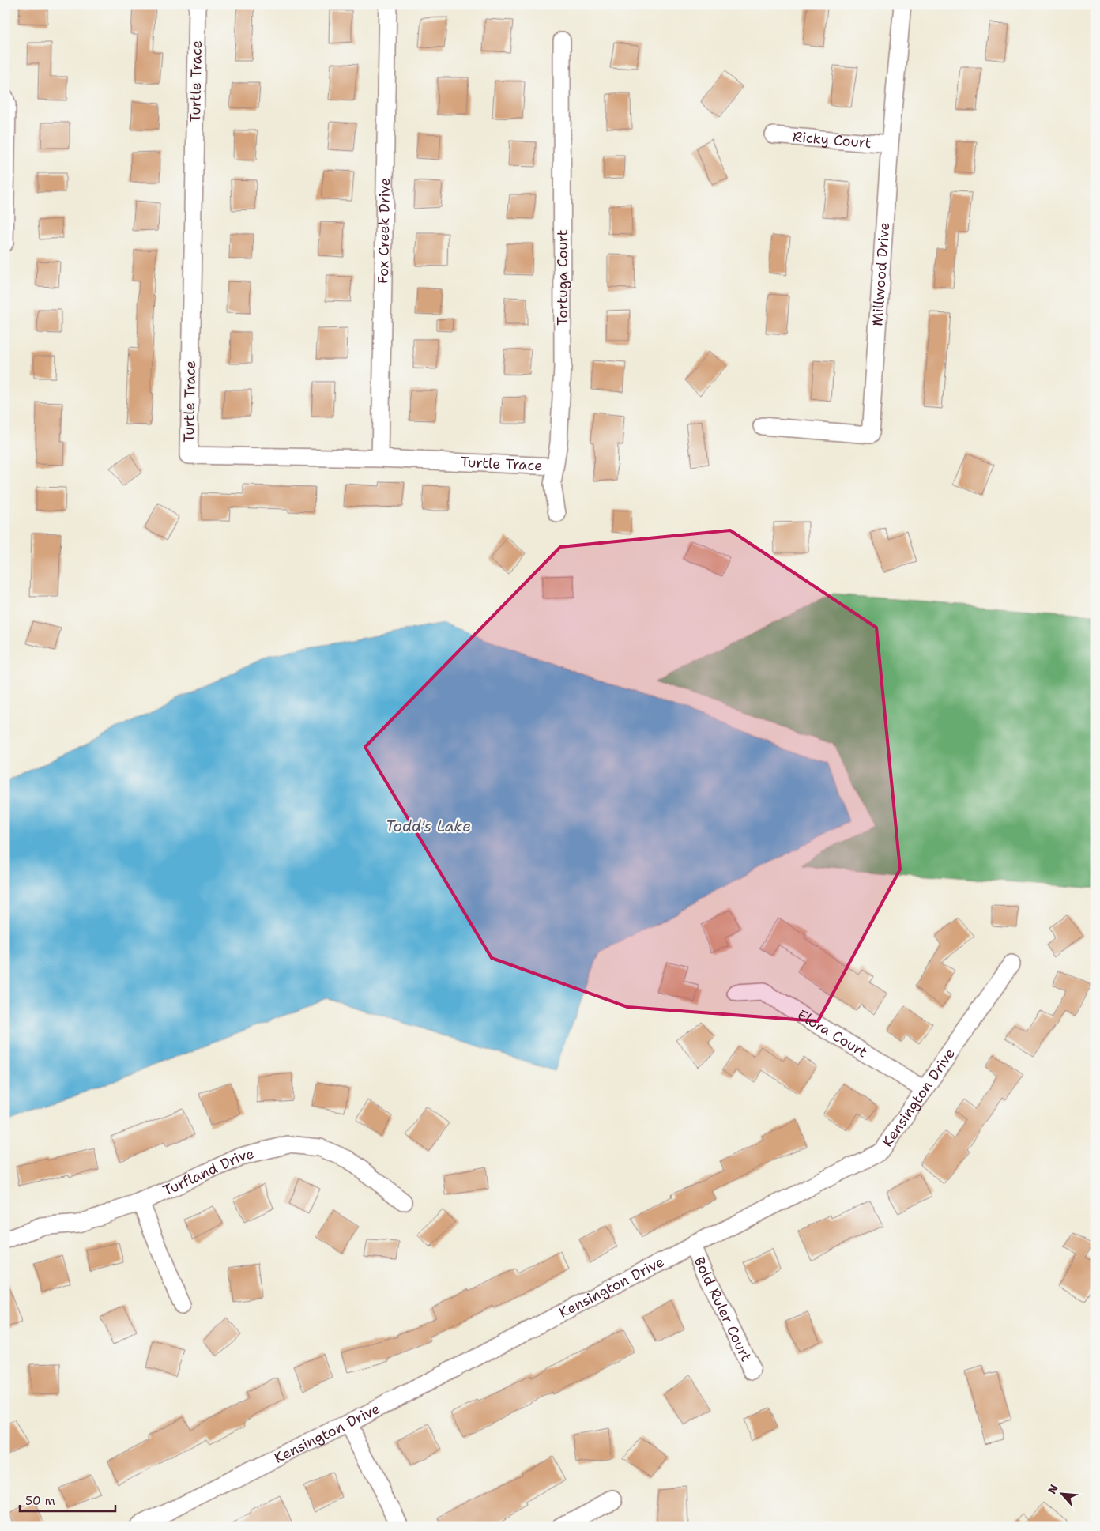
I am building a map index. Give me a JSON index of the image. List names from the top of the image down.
{
  "streets": {
    "street": [
      "Turtle Trace",
      "Ricky Court",
      "Fox Creek Drive",
      "Millwood Drive",
      "Tortuga Court",
      "Elora Court",
      "Kensington Drive",
      "Turfland Drive",
      "Bold Ruler Court"
    ]
  },
  "crossings": [
    ["Turtle Trace", "Fox Creek Drive"],
    ["Turtle Trace", "Tortuga Court"],
    ["Ricky Court", "Millwood Drive"],
    ["Elora Court", "Kensington Drive"],
    ["Kensington Drive", "Bold Ruler Court"]
  ],
  "water": ["Todd's Lake"],
  "scale_bar": "50 m",
  "north": "top left"
}
